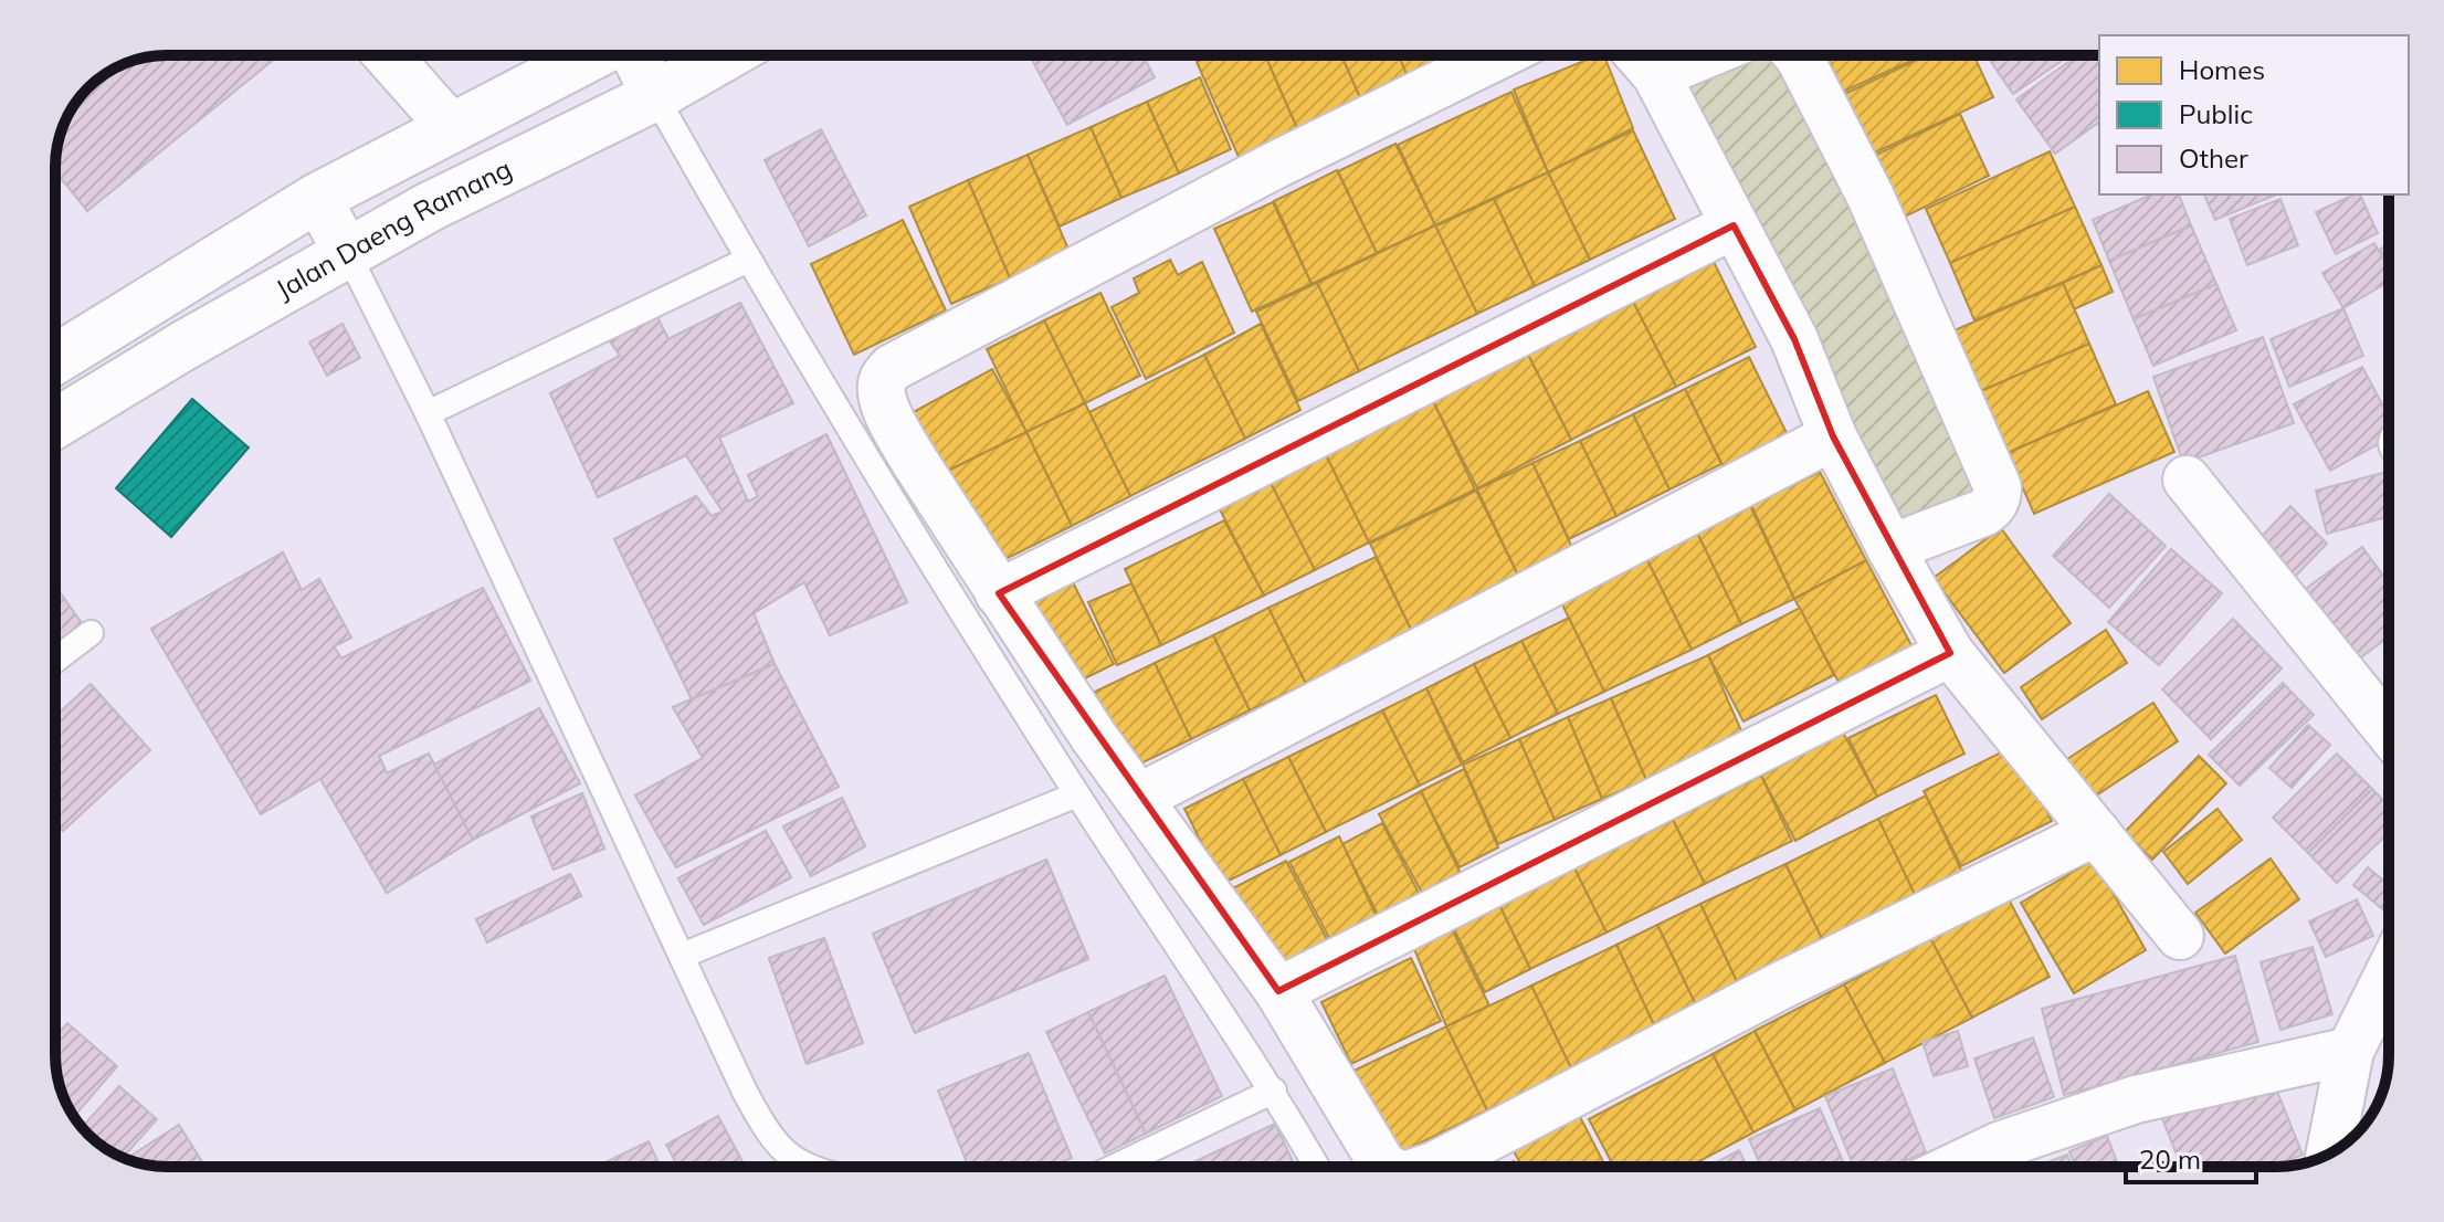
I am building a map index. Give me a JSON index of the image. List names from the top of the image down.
{
  "streets": {
    "main road": ["Jalan Daeng Ramang"]
  },
  "legend": ["Homes", "Public", "Other"],
  "scale_bar": "20 m"
}
